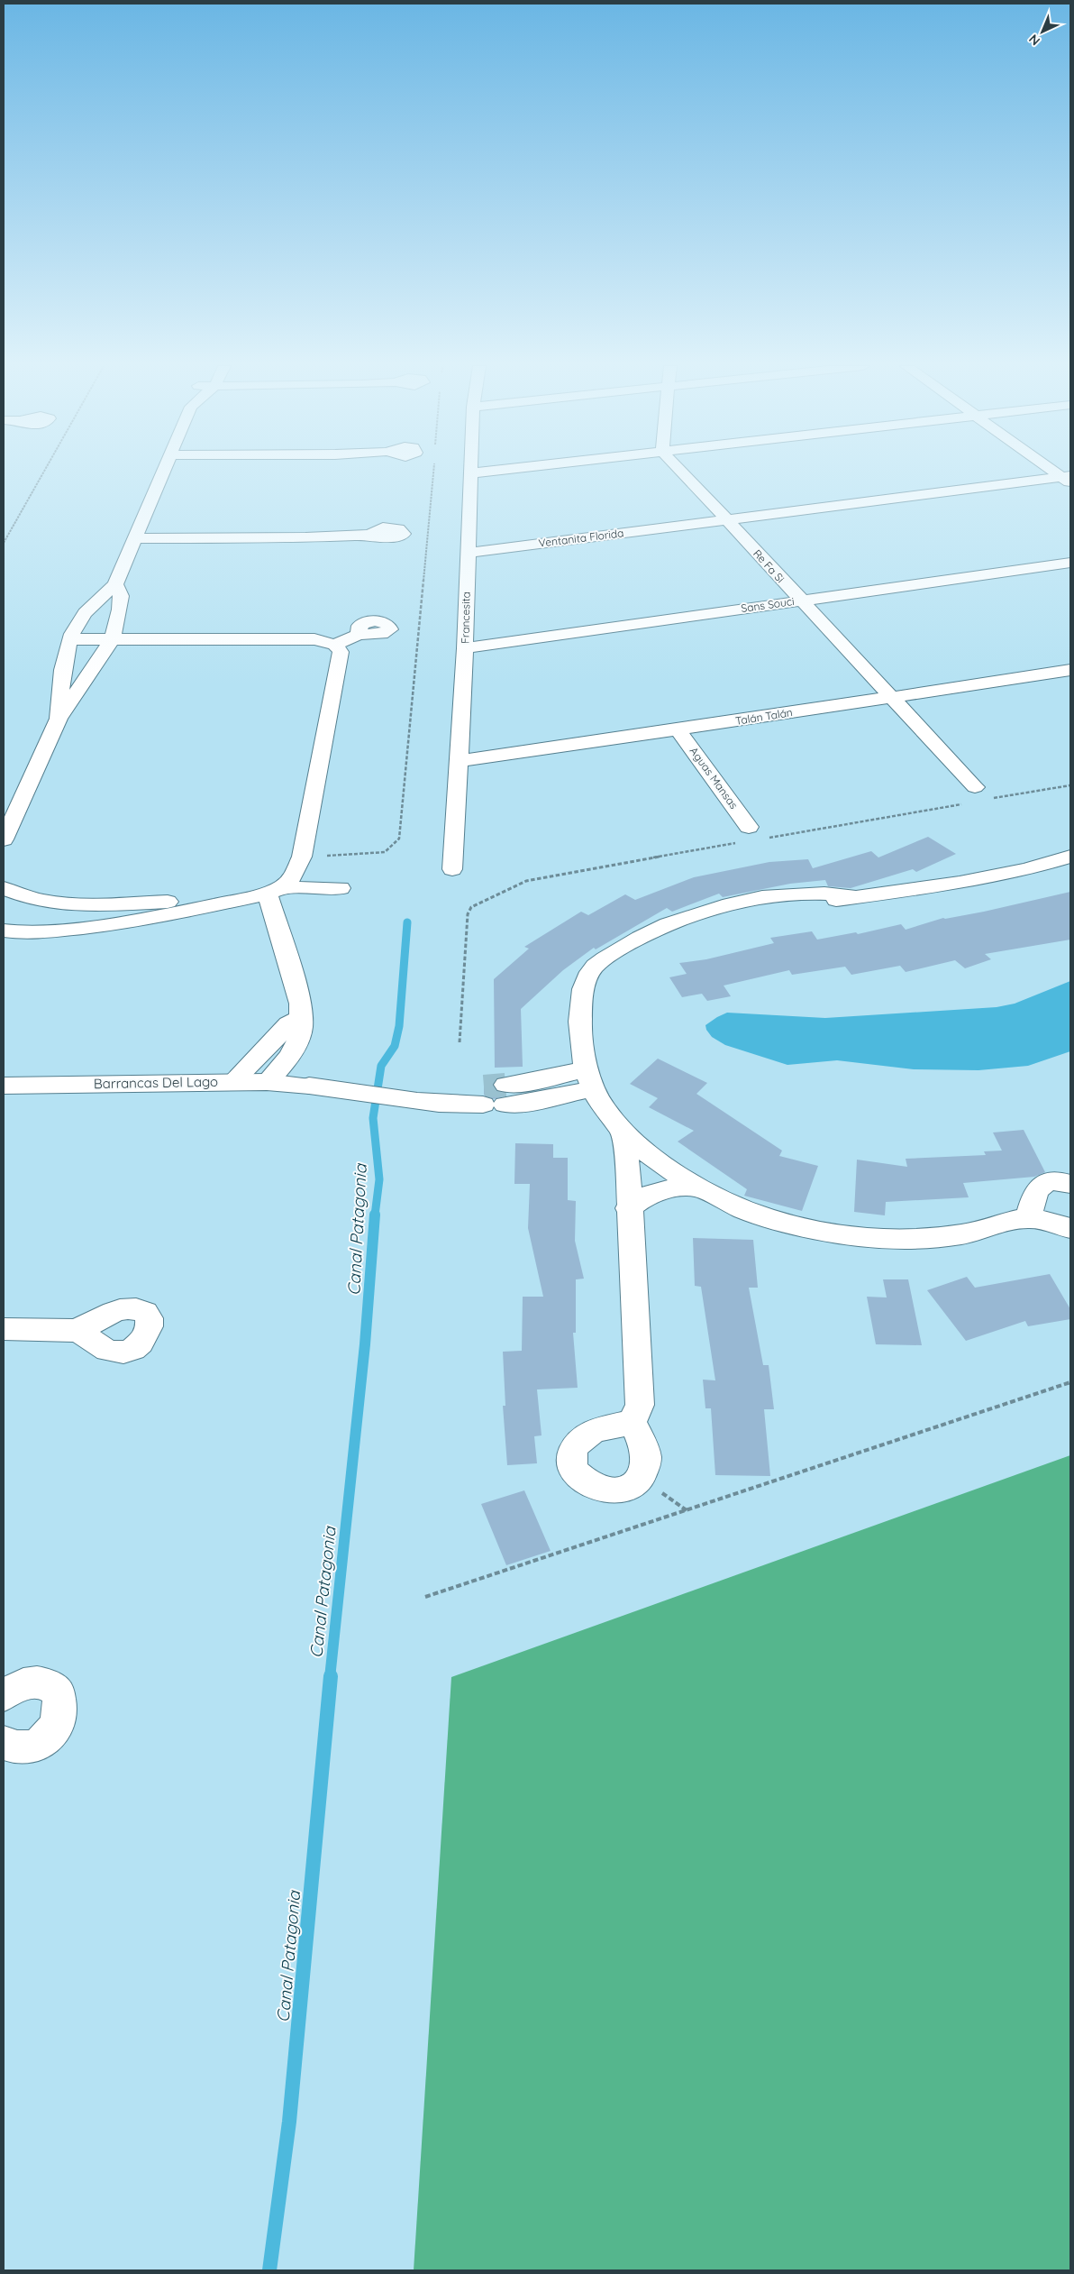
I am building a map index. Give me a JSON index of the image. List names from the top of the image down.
{
  "streets": {
    "street": [
      "Ventanita Florida",
      "Re Fa Si",
      "Sans Souci",
      "Francesita",
      "Talán Talán",
      "Aguas Mansas",
      "Barrancas Del Lago"
    ]
  },
  "crossings": [
    ["Ventanita Florida", "Re Fa Si"],
    ["Ventanita Florida", "Francesita"],
    ["Re Fa Si", "Sans Souci"],
    ["Re Fa Si", "Talán Talán"],
    ["Sans Souci", "Francesita"],
    ["Francesita", "Talán Talán"],
    ["Talán Talán", "Aguas Mansas"]
  ],
  "water": ["Canal Patagonia"],
  "north": "bottom left"
}
